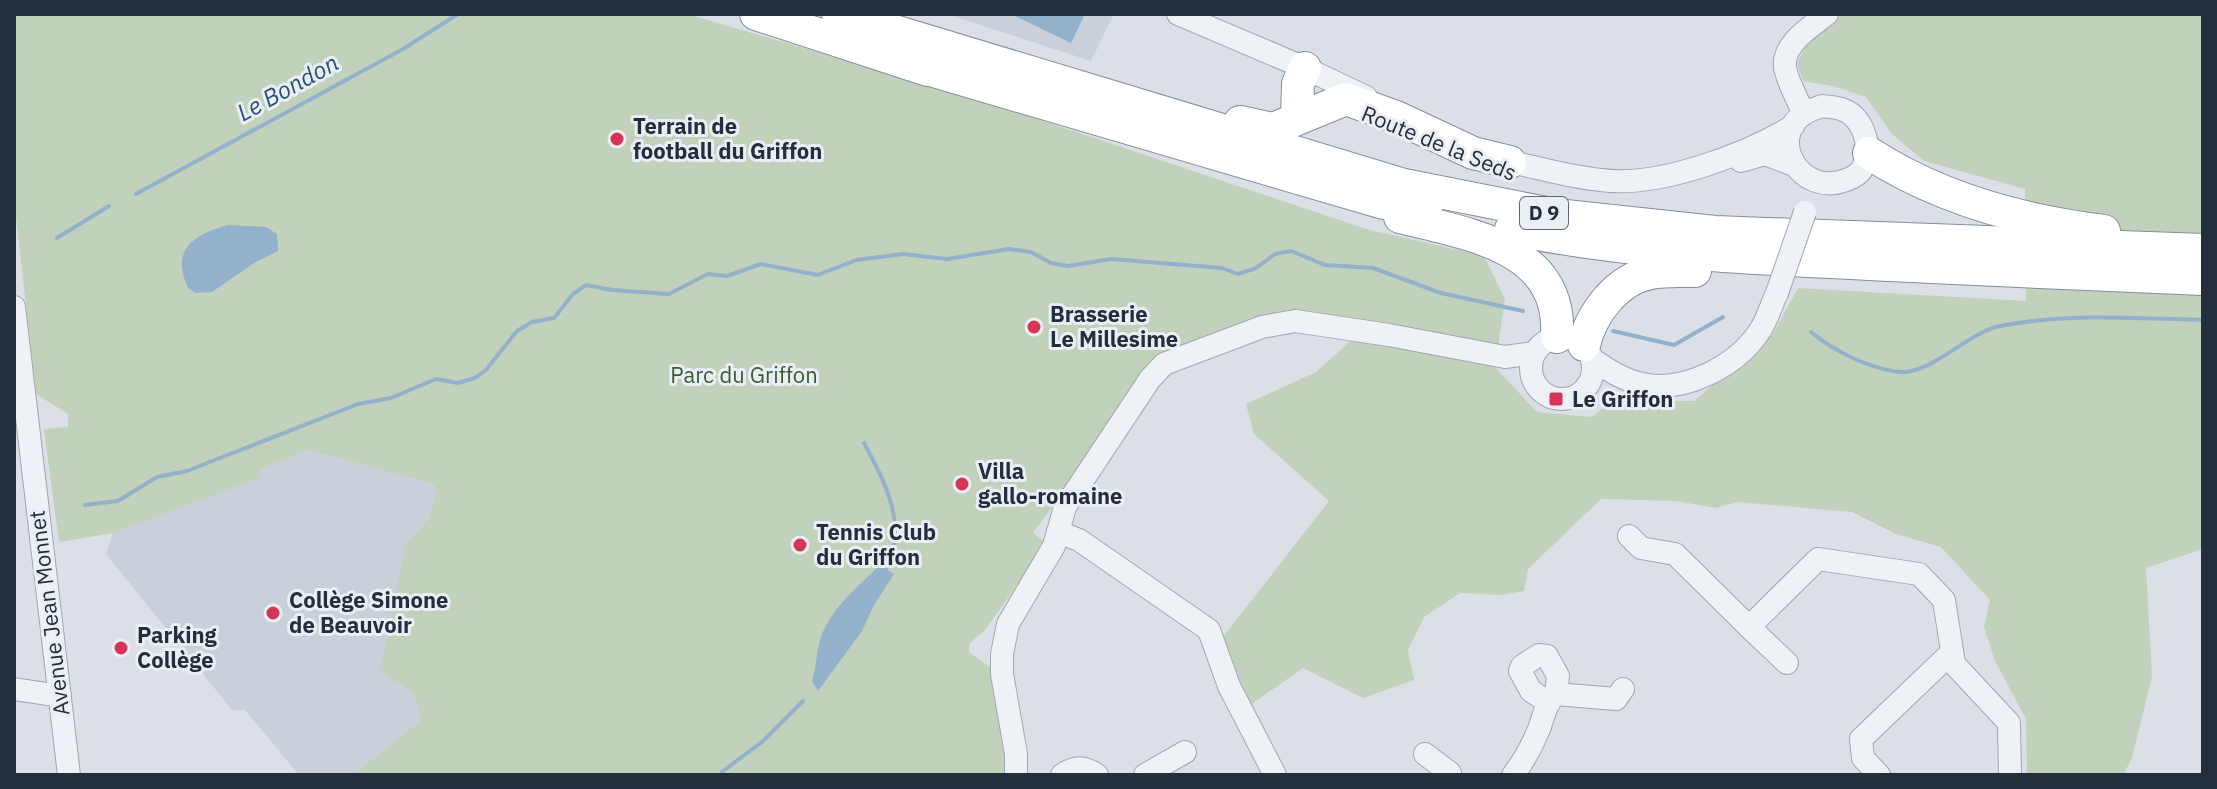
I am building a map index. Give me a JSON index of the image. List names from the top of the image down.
{
  "streets": {
    "highway": ["D 9"],
    "street": ["Route de la Seds", "Avenue Jean Monnet"]
  },
  "water": ["Le Bondon"],
  "parks": ["Parc du Griffon"],
  "places": {
    "other": [
      "Terrain de football du Griffon",
      "Brasserie Le Millesime",
      "Villa gallo-romaine",
      "Tennis Club du Griffon",
      "Collège Simone de Beauvoir",
      "Parking Collège"
    ],
    "transit": ["Le Griffon"]
  }
}
